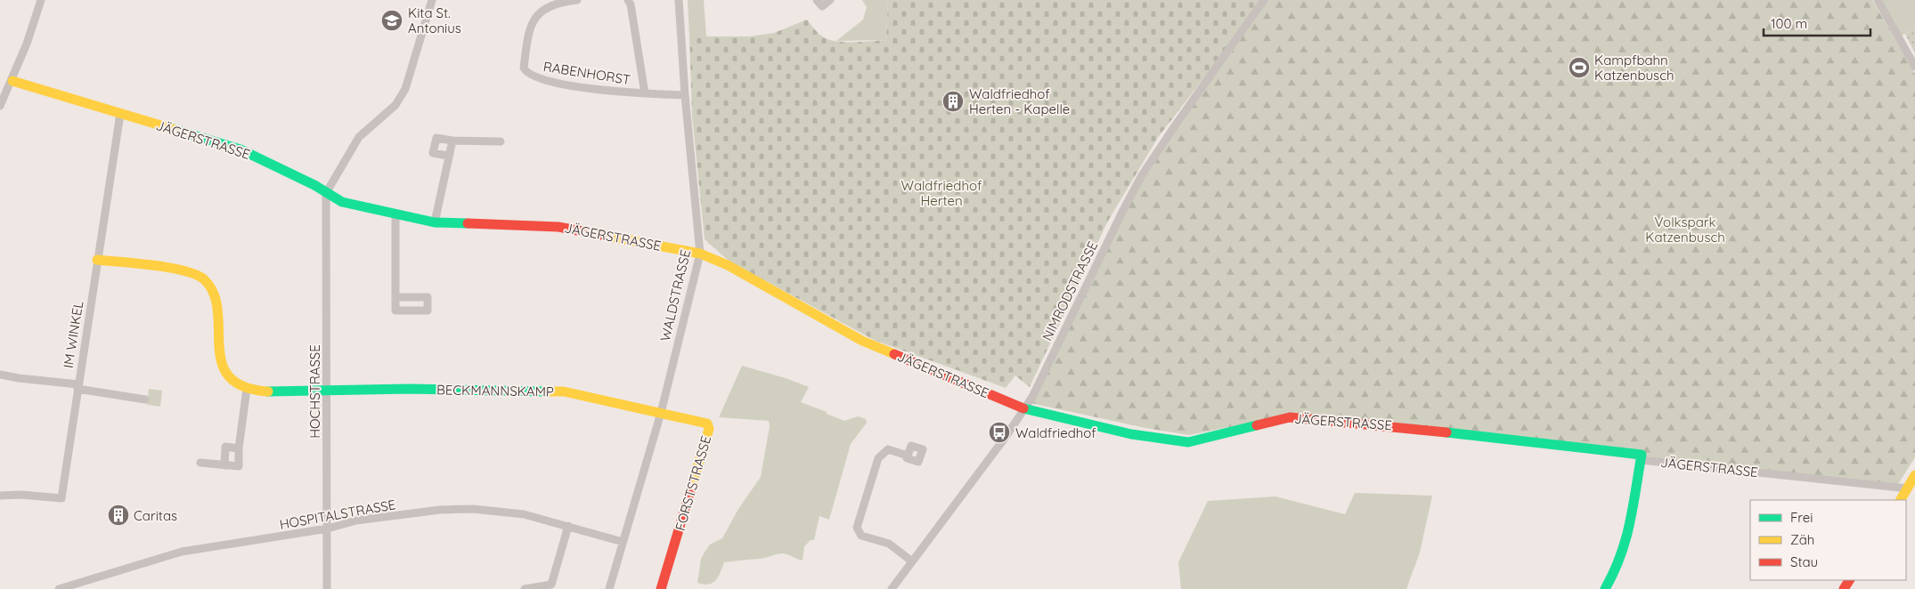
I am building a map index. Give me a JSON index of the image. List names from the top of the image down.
{
  "streets": {
    "street": [
      "RABENHORST",
      "JÄGERSTRASSE",
      "NIMRODSTRASSE",
      "WALDSTRASSE",
      "IM WINKEL",
      "BECKMANNSKAMP",
      "HOCHSTRASSE",
      "FORSTSTRASSE",
      "HOSPITALSTRASSE"
    ]
  },
  "crossings": [
    ["RABENHORST", "WALDSTRASSE"],
    ["JÄGERSTRASSE", "NIMRODSTRASSE"],
    ["JÄGERSTRASSE", "WALDSTRASSE"],
    ["JÄGERSTRASSE", "IM WINKEL"],
    ["JÄGERSTRASSE", "HOCHSTRASSE"],
    ["WALDSTRASSE", "BECKMANNSKAMP"],
    ["WALDSTRASSE", "FORSTSTRASSE"],
    ["WALDSTRASSE", "HOSPITALSTRASSE"],
    ["BECKMANNSKAMP", "HOCHSTRASSE"],
    ["BECKMANNSKAMP", "FORSTSTRASSE"],
    ["HOCHSTRASSE", "HOSPITALSTRASSE"]
  ],
  "parks": ["Waldfriedhof Herten", "Volkspark Katzenbusch"],
  "places": {
    "school or university": ["Kita St. Antonius"],
    "sports": ["Kampfbahn Katzenbusch"],
    "building": ["Waldfriedhof Herten - Kapelle", "Caritas"],
    "bus stop": ["Waldfriedhof"]
  },
  "legend": ["Frei", "Zäh", "Stau"],
  "scale_bar": "100 m"
}
